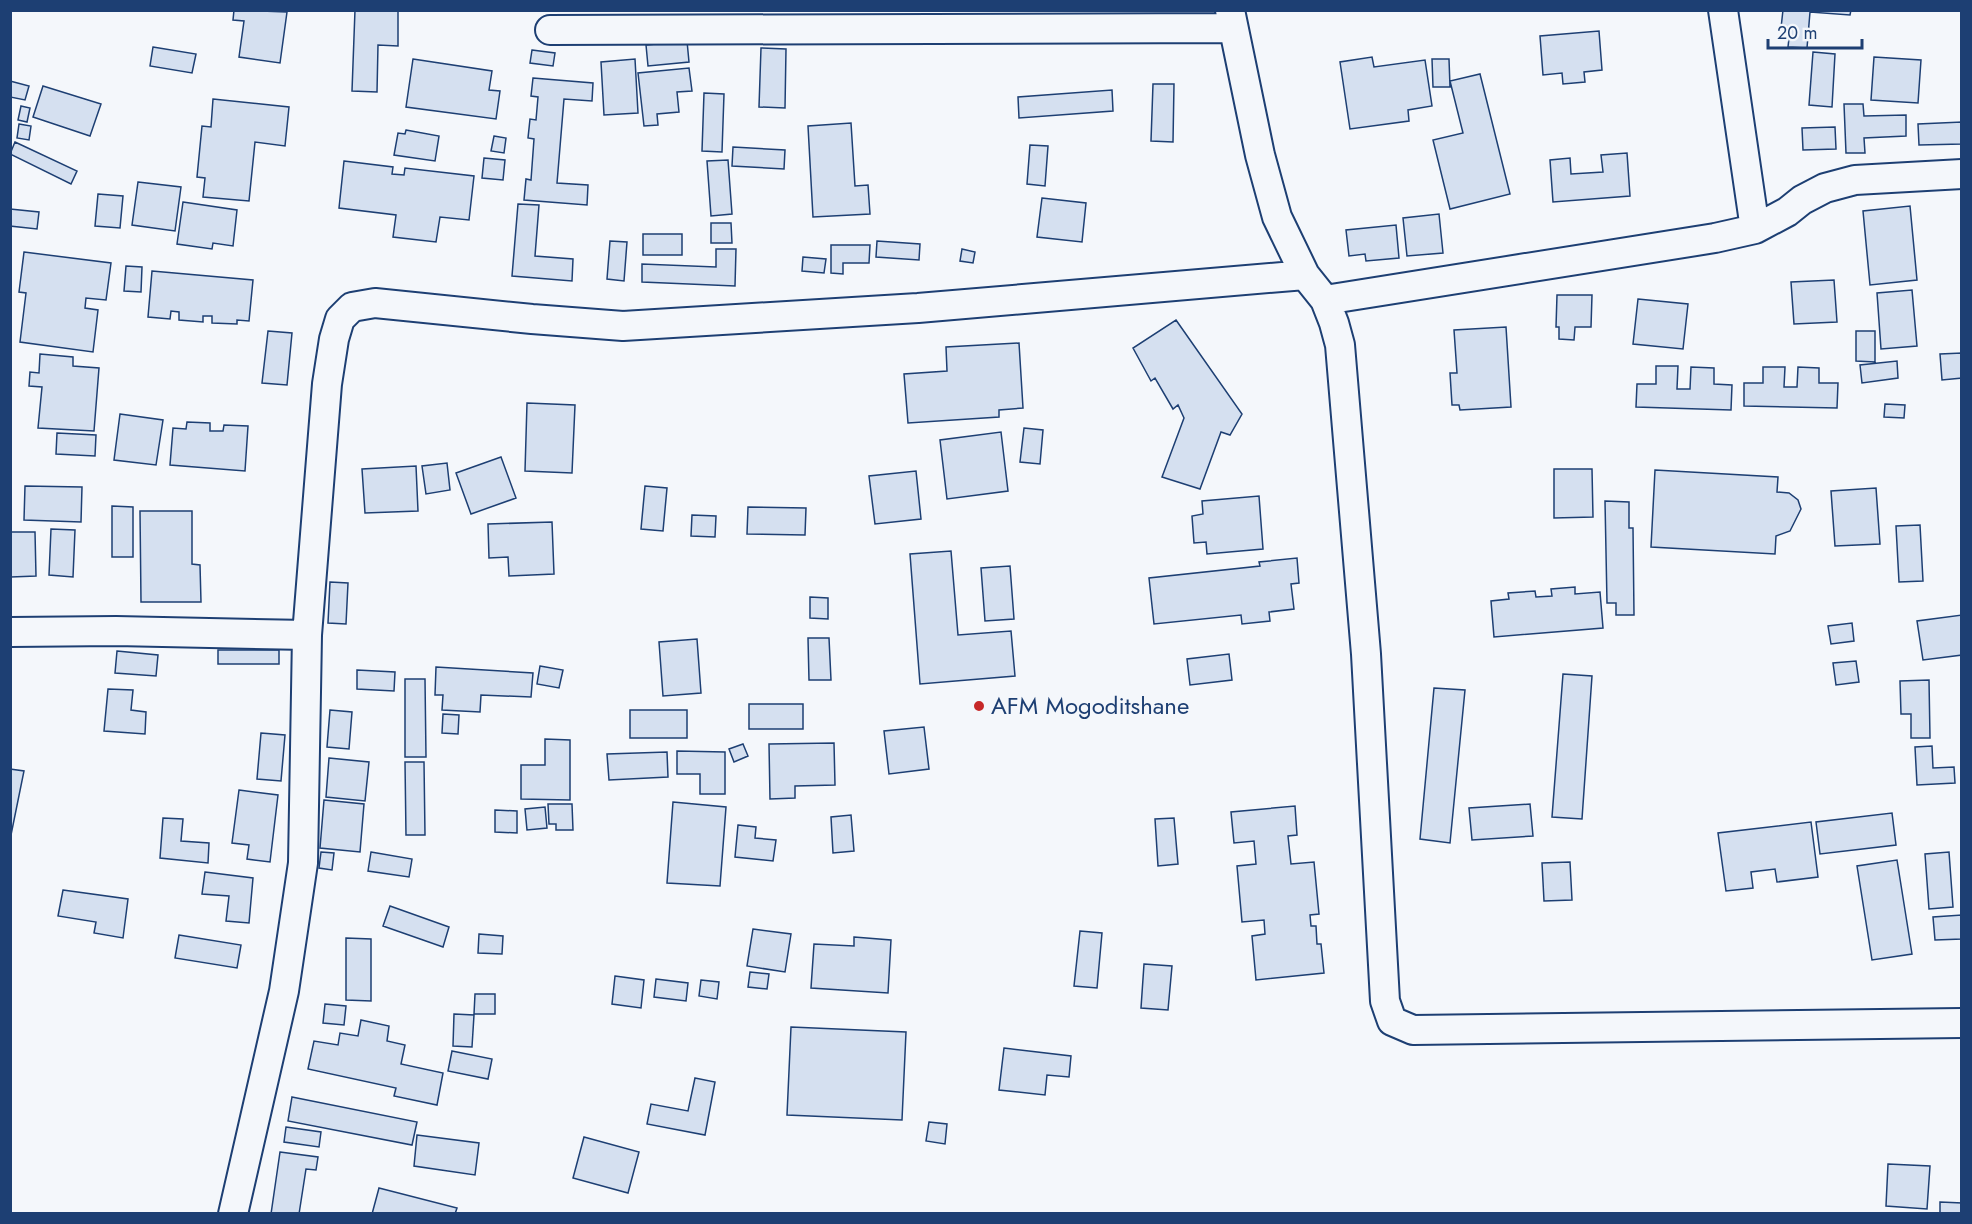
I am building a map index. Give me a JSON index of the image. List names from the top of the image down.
{
  "places": ["AFM Mogoditshane"],
  "scale_bar": "20 m"
}
